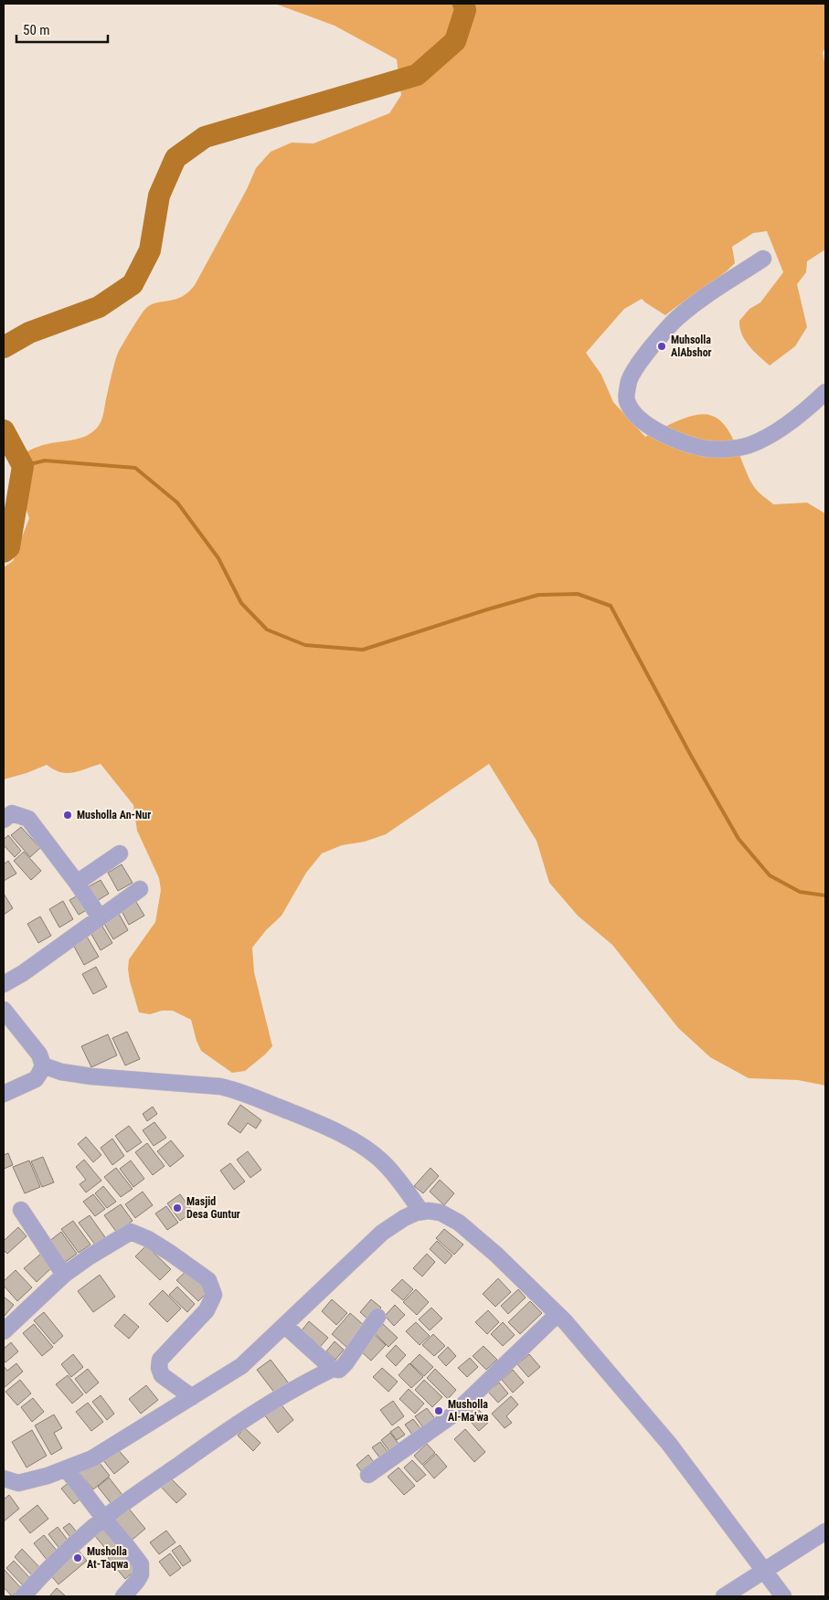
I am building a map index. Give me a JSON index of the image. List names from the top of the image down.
{
  "places": [
    "Muhsolla AlAbshor",
    "Musholla An-Nur",
    "Masjid Desa Guntur",
    "Musholla Al-Ma'wa",
    "Musholla At-Taqwa"
  ],
  "scale_bar": "50 m"
}
